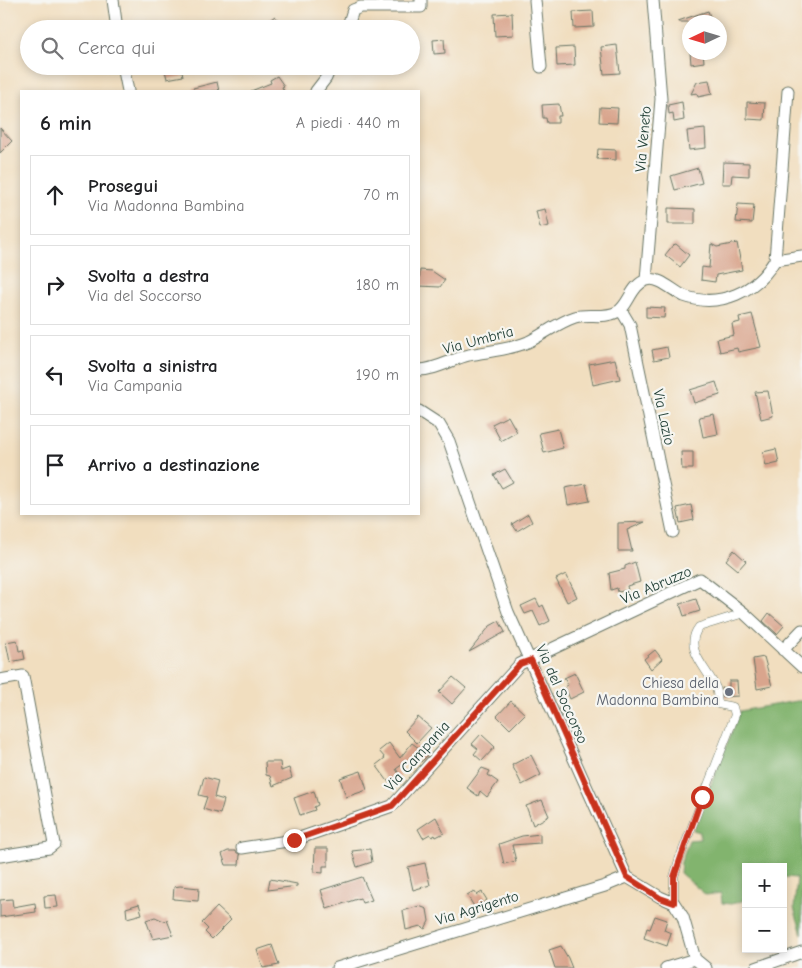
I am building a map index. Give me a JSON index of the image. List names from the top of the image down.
{
  "streets": {
    "street": [
      "Via Veneto",
      "Via Umbria",
      "Via Lazio",
      "Via Abruzzo",
      "Via del Soccorso",
      "Via Campania",
      "Via Agrigento"
    ]
  },
  "crossings": [
    ["Via Umbria", "Via Lazio"],
    ["Via Abruzzo", "Via del Soccorso"],
    ["Via Abruzzo", "Via Campania"],
    ["Via del Soccorso", "Via Campania"],
    ["Via del Soccorso", "Via Agrigento"]
  ],
  "places": ["Chiesa della Madonna Bambina"],
  "north": "left",
  "page": {
    "search": "Cerca qui",
    "heading": ["6 min", "A piedi · 440 m"],
    "list": [
      ["Prosegui", "Via Madonna Bambina", "70 m"],
      ["Svolta a destra", "Via del Soccorso", "180 m"],
      ["Svolta a sinistra", "Via Campania", "190 m"],
      "Arrivo a destinazione"
    ],
    "map_buttons": ["+", "−"]
  }
}
